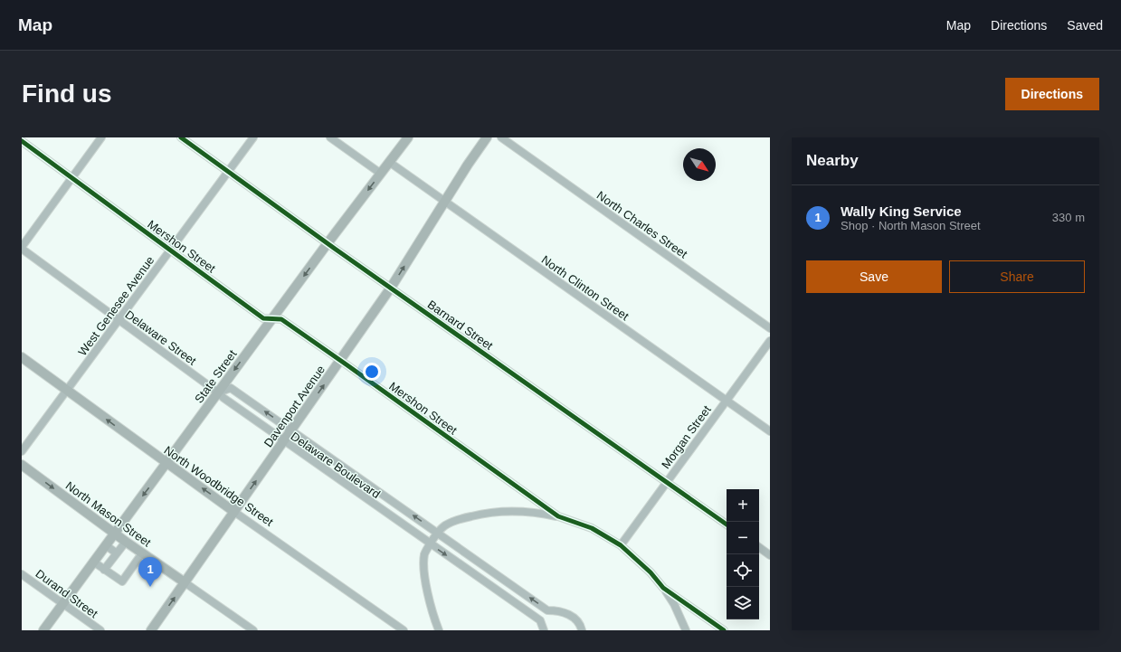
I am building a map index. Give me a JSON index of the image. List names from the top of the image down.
{
  "streets": {
    "main road": [
      "State Street",
      "Davenport Avenue",
      "North Woodbridge Street",
      "North Mason Street"
    ],
    "street": [
      "North Charles Street",
      "Mershon Street",
      "North Clinton Street",
      "West Genesee Avenue",
      "Barnard Street",
      "Delaware Street",
      "Morgan Street",
      "Delaware Boulevard",
      "Durand Street"
    ]
  },
  "crossings": [
    ["Mershon Street", "West Genesee Avenue"],
    ["Mershon Street", "State Street"],
    ["Mershon Street", "Davenport Avenue"],
    ["Mershon Street", "Morgan Street"],
    ["North Clinton Street", "State Street"],
    ["North Clinton Street", "Davenport Avenue"],
    ["North Clinton Street", "Morgan Street"],
    ["West Genesee Avenue", "Barnard Street"],
    ["West Genesee Avenue", "Delaware Street"],
    ["West Genesee Avenue", "North Woodbridge Street"],
    ["Barnard Street", "State Street"],
    ["Barnard Street", "Davenport Avenue"],
    ["Barnard Street", "Morgan Street"],
    ["Delaware Street", "State Street"],
    ["Delaware Street", "Delaware Boulevard"],
    ["State Street", "Delaware Boulevard"],
    ["State Street", "North Woodbridge Street"],
    ["State Street", "North Mason Street"],
    ["State Street", "Durand Street"],
    ["Davenport Avenue", "Delaware Boulevard"],
    ["Davenport Avenue", "North Woodbridge Street"],
    ["Davenport Avenue", "North Mason Street"]
  ],
  "one_way": [
    "State Street",
    "Davenport Avenue",
    "North Woodbridge Street",
    "North Mason Street"
  ],
  "north": "bottom right",
  "page": {
    "header": "Map",
    "nav": ["Map", "Directions", "Saved"],
    "buttons": [
      "Directions",
      ["Save", "Share"]
    ],
    "title": "Find us",
    "heading": "Nearby",
    "list": [
      {
        "mark": "1",
        "name": "Wally King Service",
        "note": "Shop · North Mason Street",
        "value": "330 m"
      }
    ],
    "map_buttons": ["+", "−"],
    "pins": "1"
  }
}
